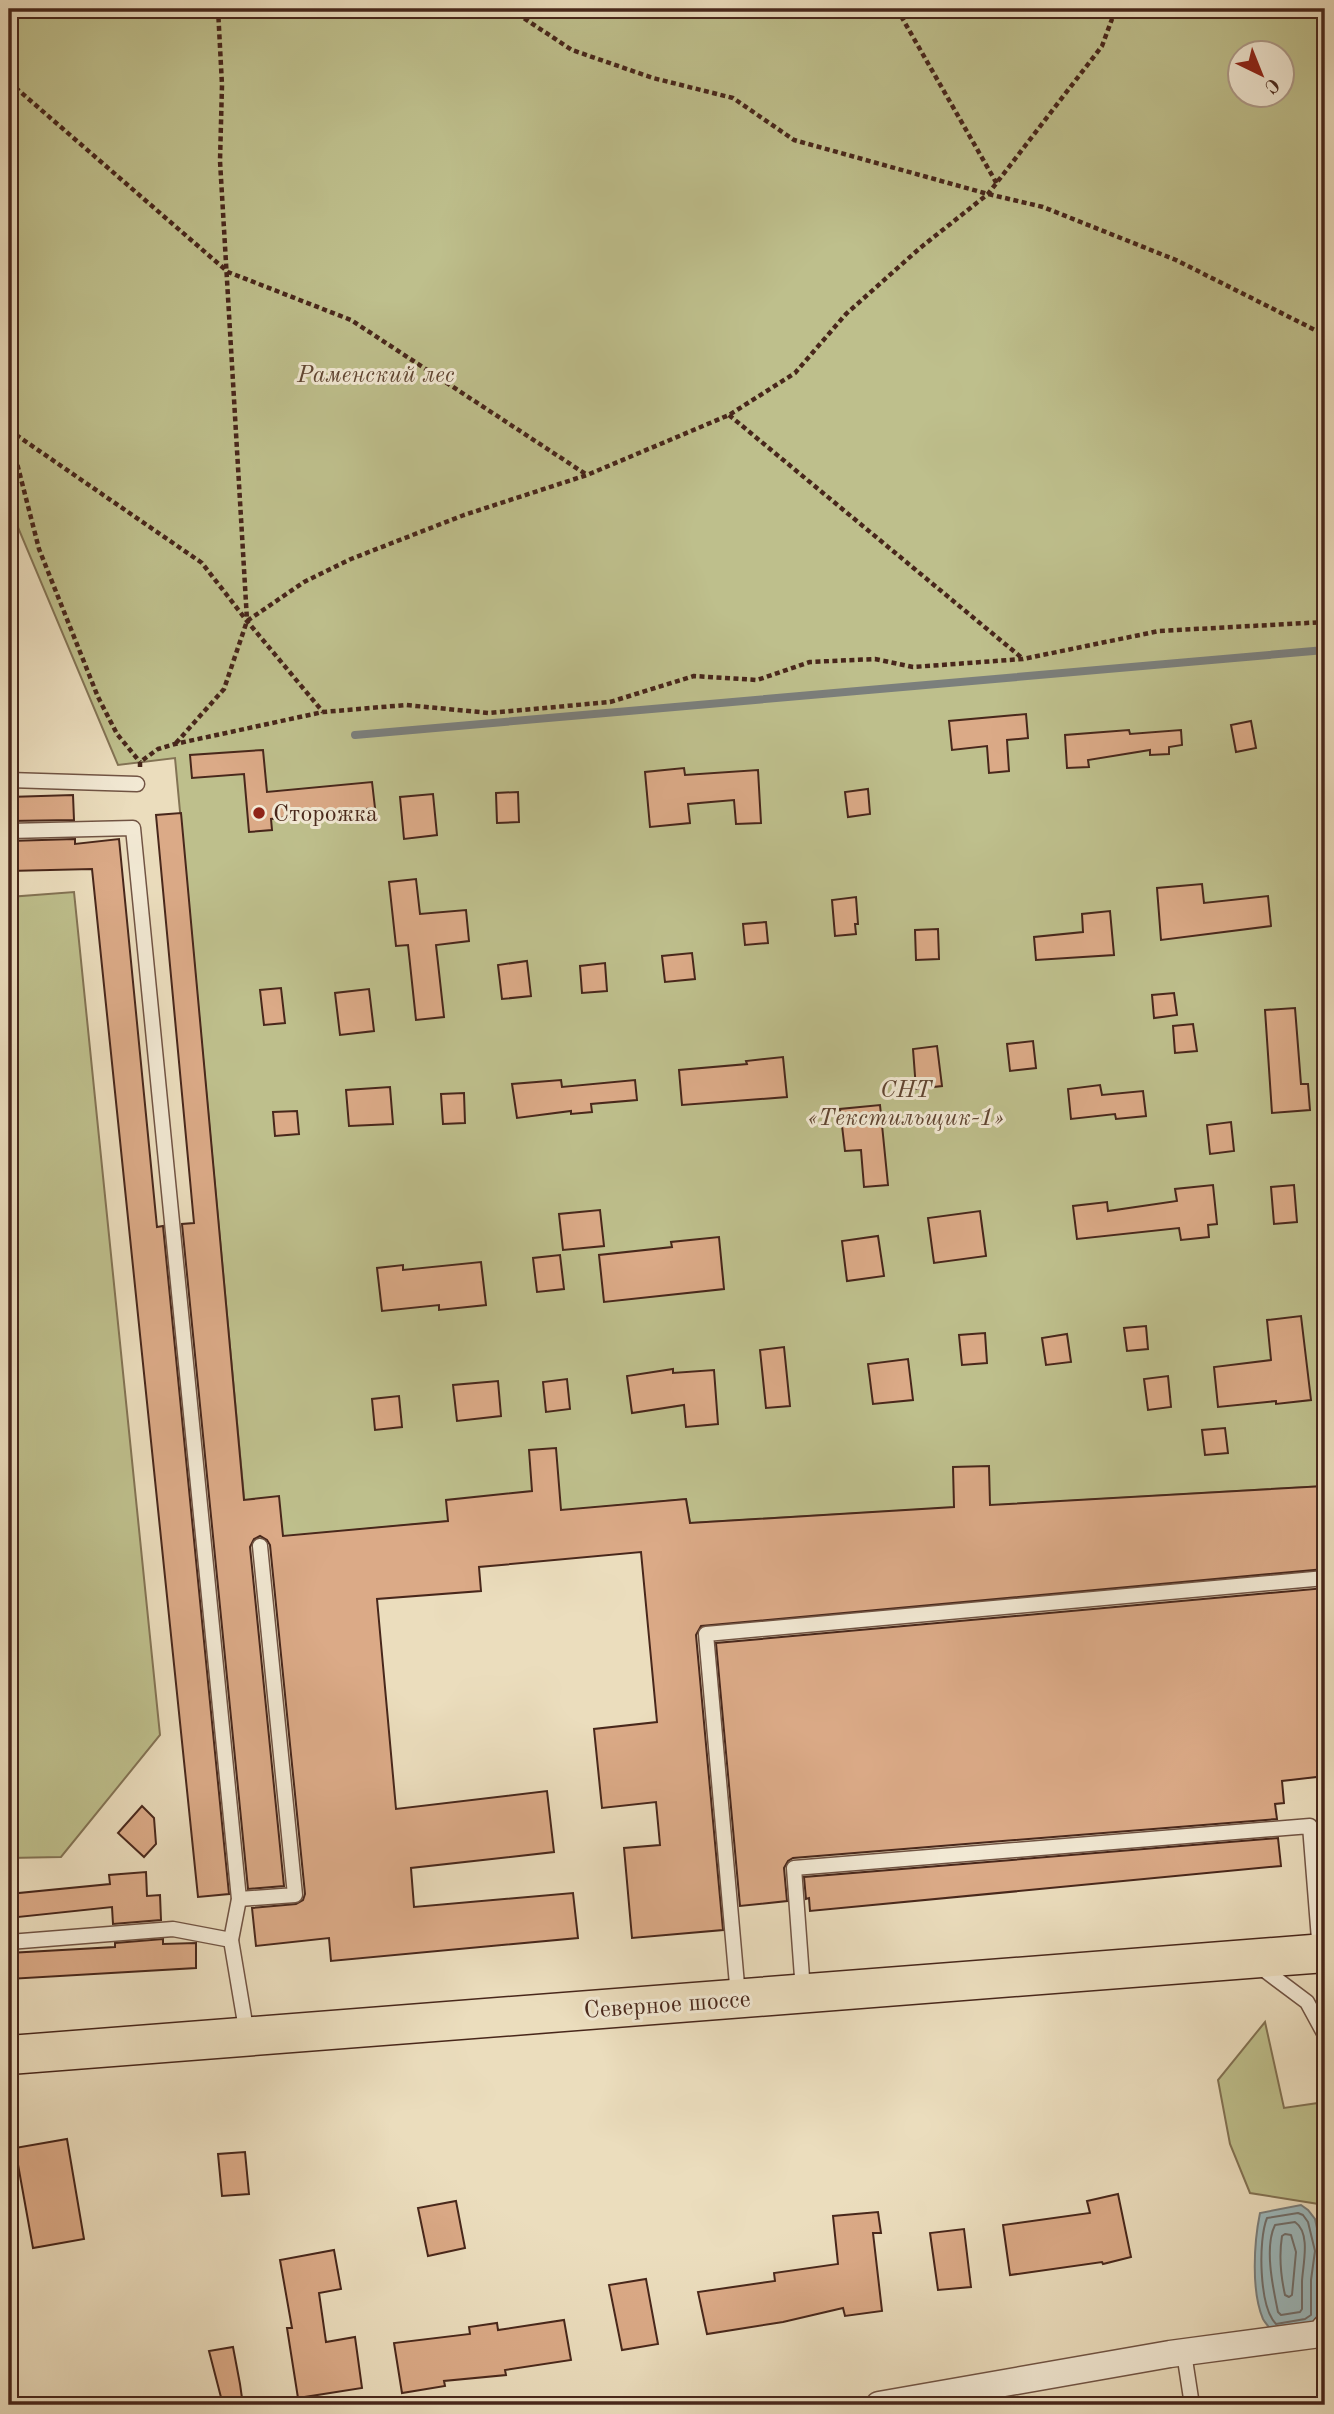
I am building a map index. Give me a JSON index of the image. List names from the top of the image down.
{
  "streets": {
    "main road": ["Северное шоссе"]
  },
  "parks": ["Раменский лес", "СНТ «Текстильщик-1»"],
  "places": ["Сторожка"],
  "north": "bottom right"
}
